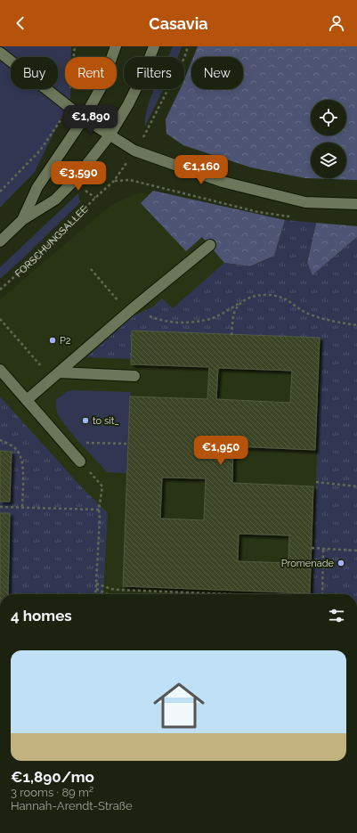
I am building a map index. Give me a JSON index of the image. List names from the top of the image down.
{
  "streets": {
    "path": ["FORSCHUNGSALLEE"]
  },
  "places": ["P2", "to sit_", "Promenade"],
  "page": {
    "header": "Casavia",
    "chip": [
      "Buy",
      "Rent",
      "Filters",
      "New"
    ],
    "price": [
      "€1,890",
      "€1,160",
      "€3,590",
      "€1,950"
    ],
    "heading": "4 homes",
    "list": [
      {
        "name": "€1,890/mo",
        "note": "3 rooms · 89 m² · Hannah-Arendt-Straße"
      }
    ]
  }
}
